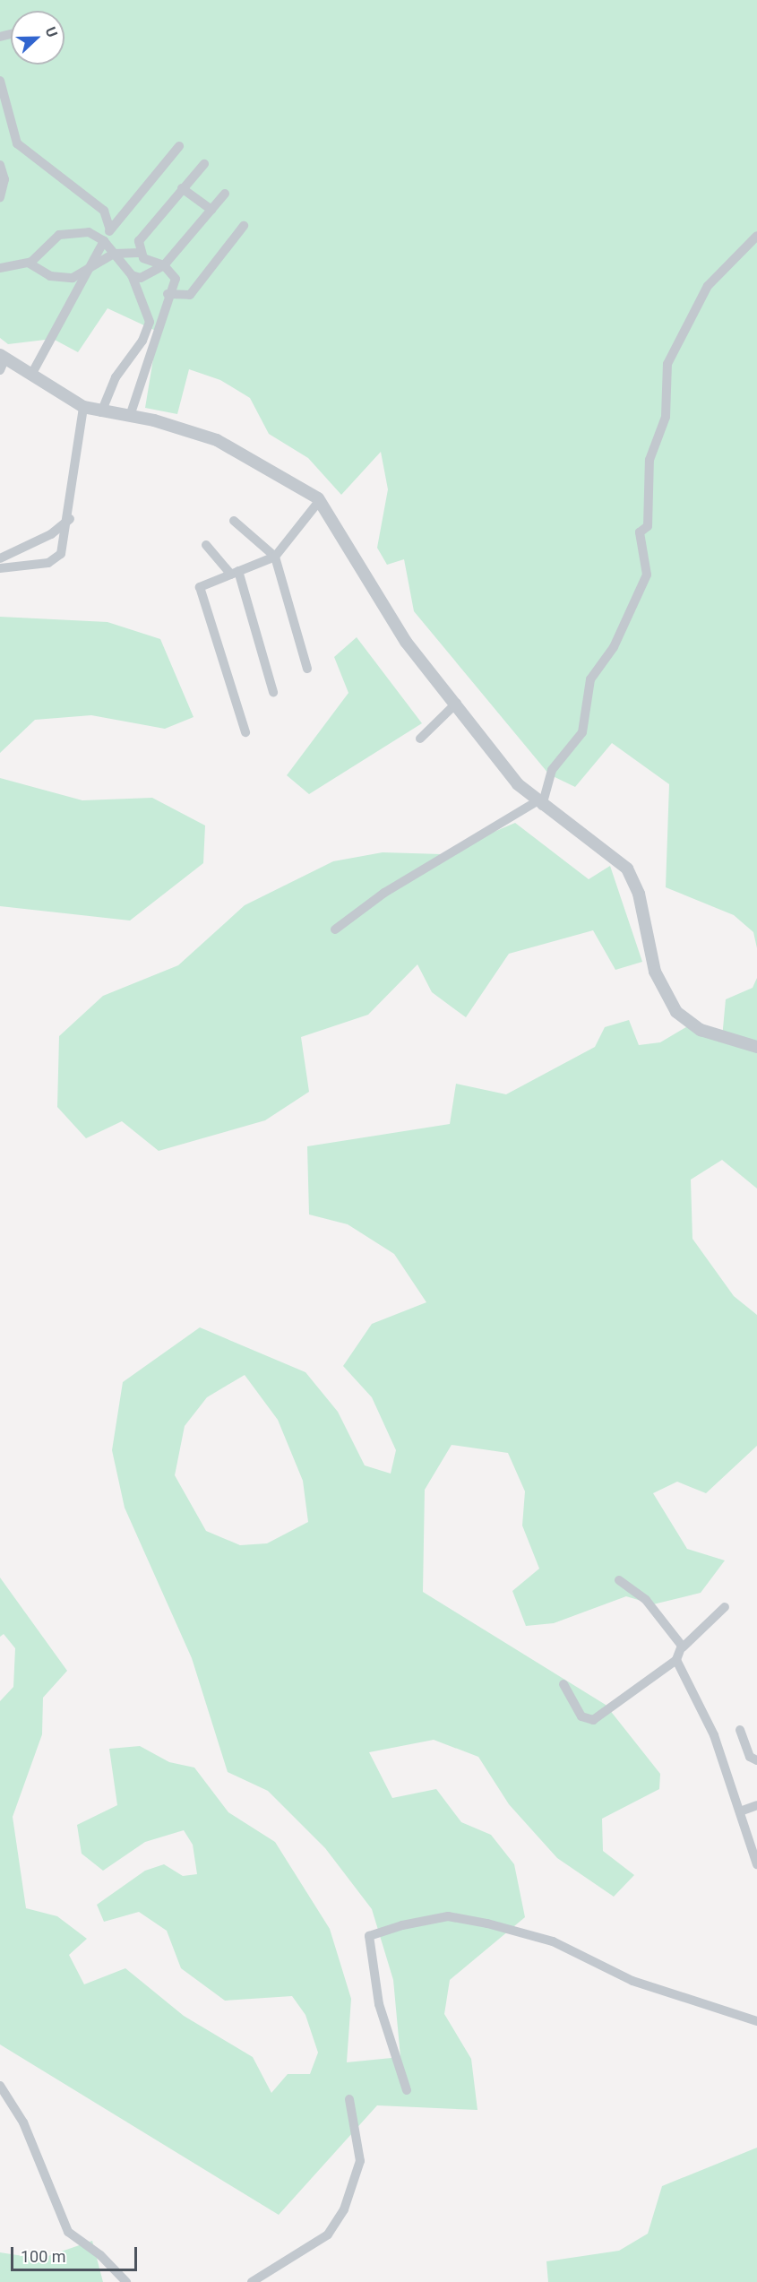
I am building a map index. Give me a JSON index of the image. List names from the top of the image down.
{
  "scale_bar": "100 m",
  "north": "right"
}
